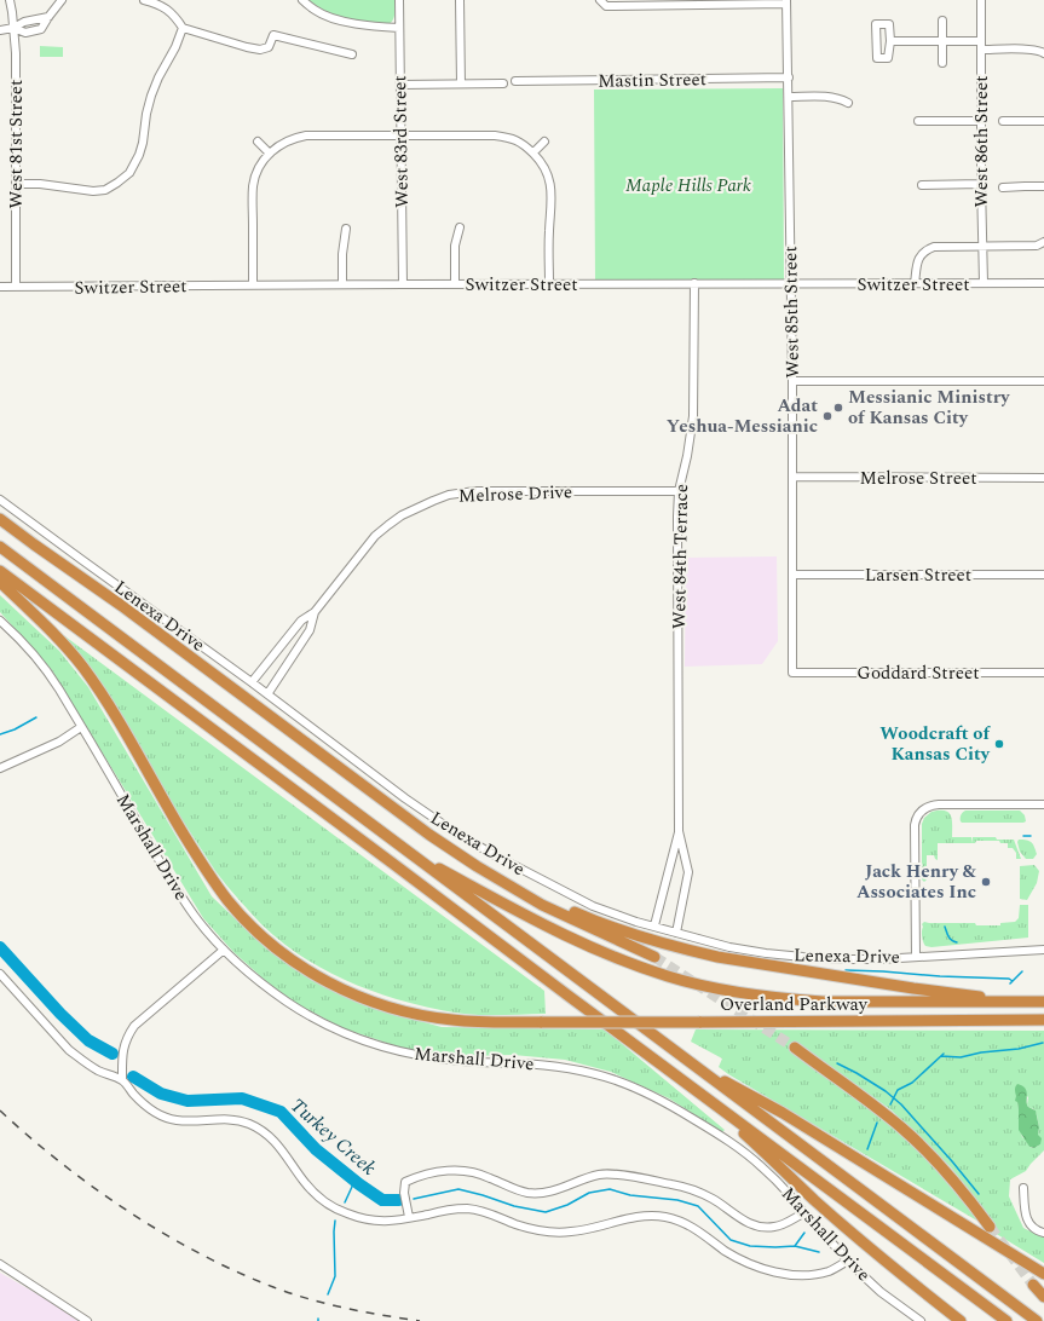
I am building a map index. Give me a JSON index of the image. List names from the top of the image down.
{
  "streets": {
    "highway": ["Overland Parkway"],
    "street": [
      "Mastin Street",
      "West 83rd Street",
      "West 86th Street",
      "West 81st Street",
      "Switzer Street",
      "West 85th Street",
      "Melrose Street",
      "Melrose Drive",
      "West 84th Terrace",
      "Larsen Street",
      "Lenexa Drive",
      "Goddard Street",
      "Marshall Drive"
    ]
  },
  "crossings": [
    ["Mastin Street", "West 85th Street"],
    ["West 83rd Street", "Switzer Street"],
    ["West 86th Street", "Switzer Street"],
    ["West 81st Street", "Switzer Street"],
    ["Switzer Street", "West 85th Street"],
    ["Switzer Street", "West 84th Terrace"],
    ["West 85th Street", "Melrose Street"],
    ["West 85th Street", "Larsen Street"],
    ["West 85th Street", "Goddard Street"],
    ["Melrose Drive", "West 84th Terrace"],
    ["Melrose Drive", "Lenexa Drive"],
    ["West 84th Terrace", "Lenexa Drive"]
  ],
  "water": ["Turkey Creek"],
  "parks": ["Maple Hills Park"],
  "places": [
    "Messianic Ministry of Kansas City",
    "Adat Yeshua-Messianic",
    "Woodcraft of Kansas City",
    "Jack Henry & Associates Inc"
  ]
}
